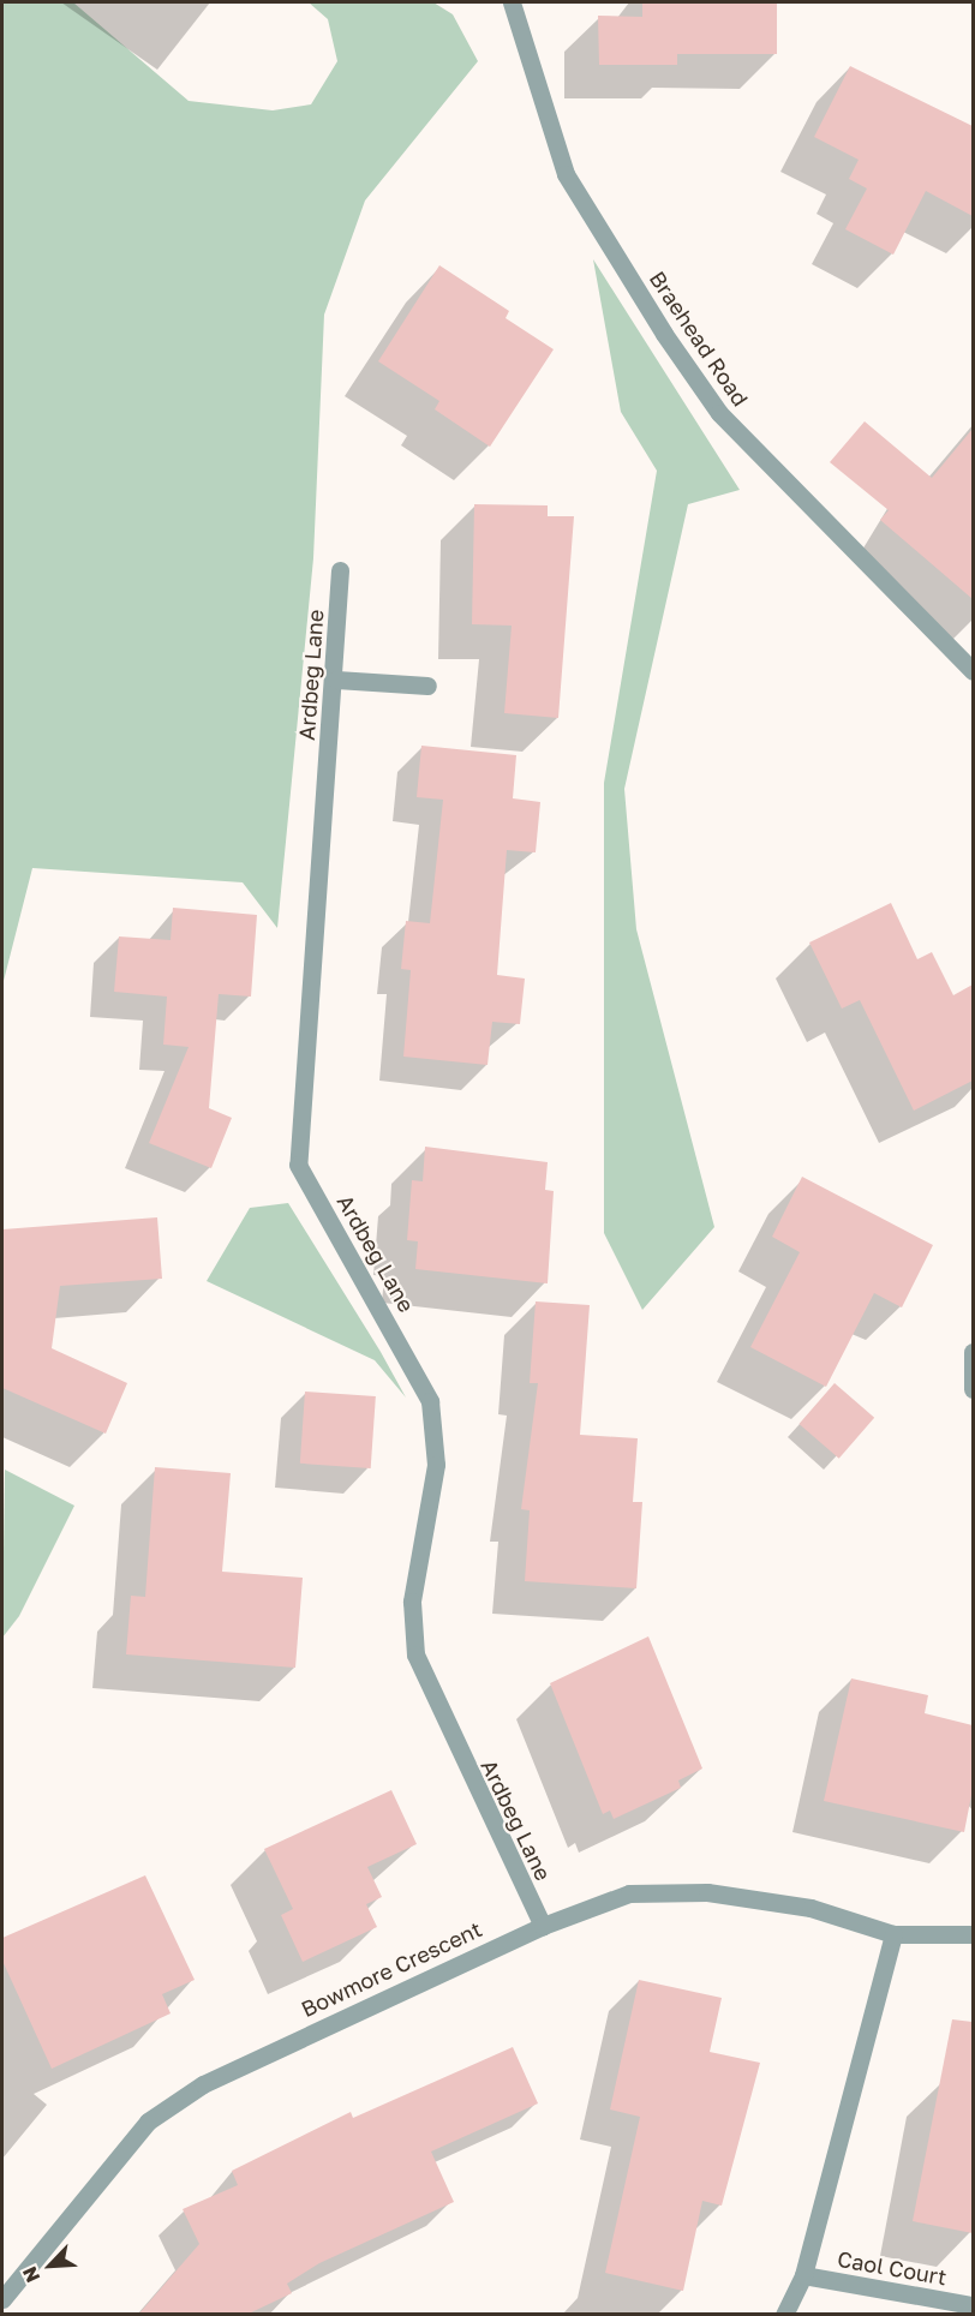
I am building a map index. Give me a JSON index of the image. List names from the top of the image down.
{
  "streets": {
    "street": [
      "Braehead Road",
      "Ardbeg Lane",
      "Bowmore Crescent",
      "Caol Court"
    ]
  },
  "crossings": [
    ["Ardbeg Lane", "Bowmore Crescent"]
  ],
  "north": "bottom left"
}
